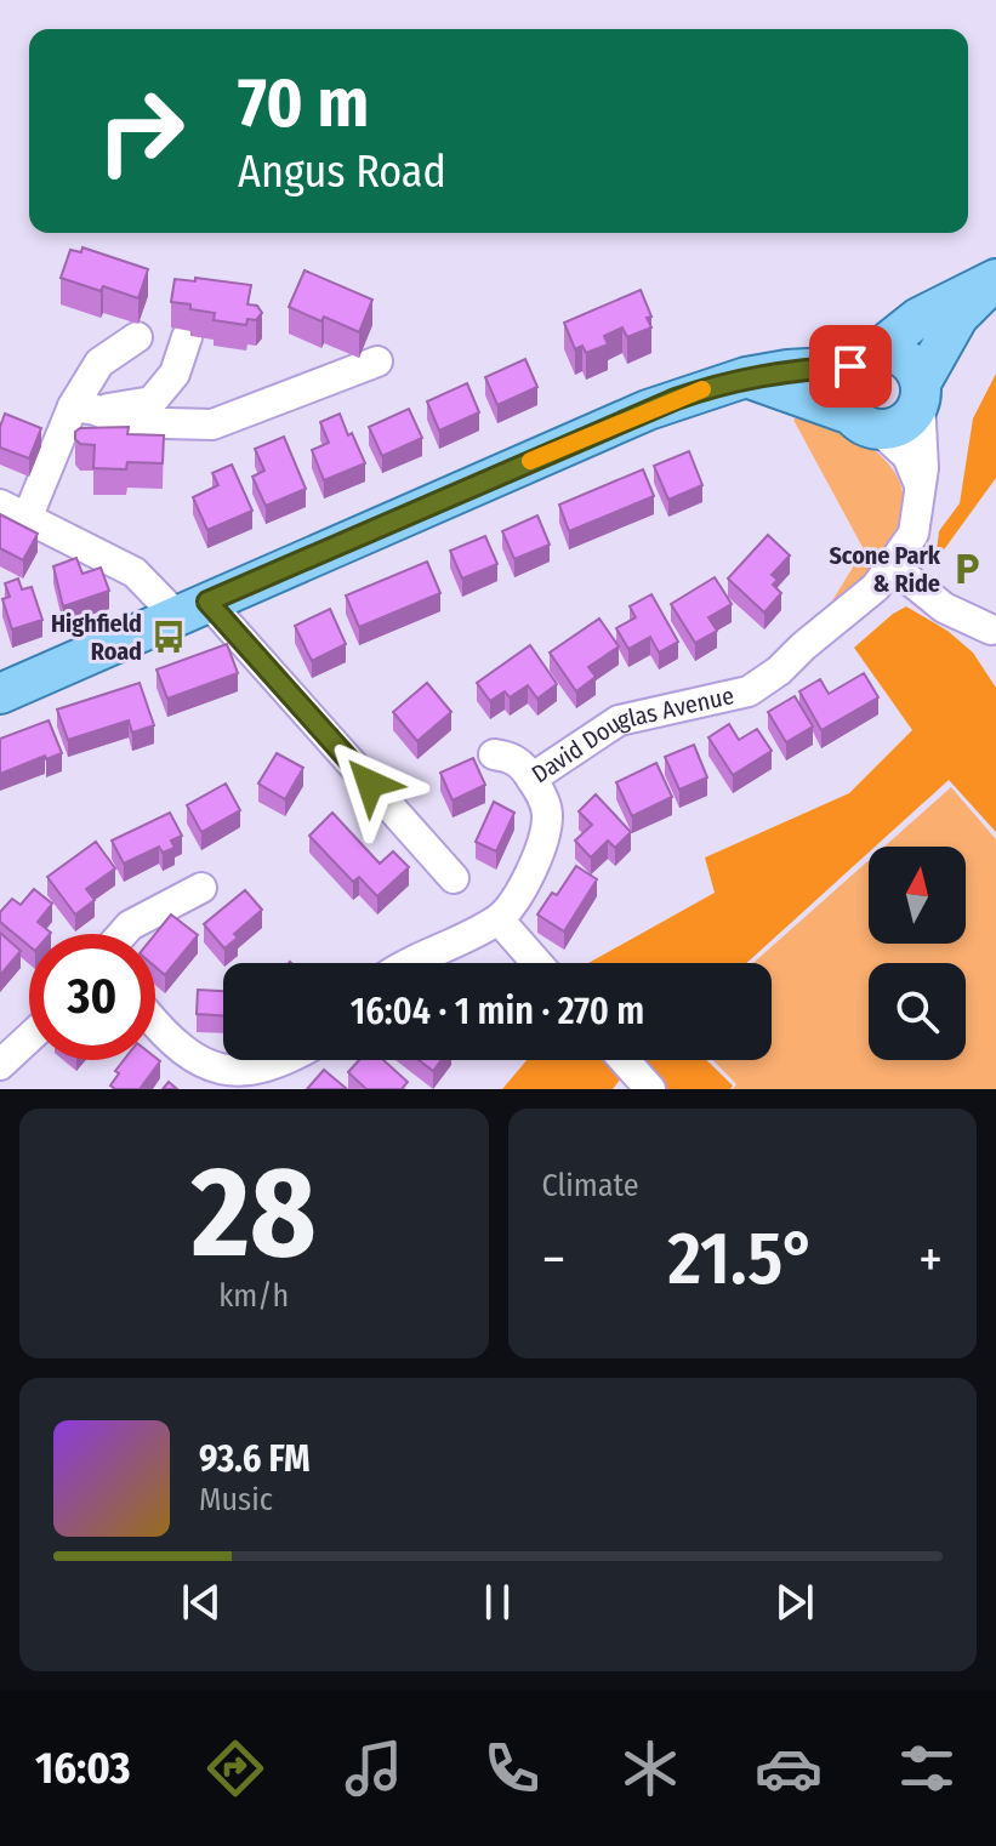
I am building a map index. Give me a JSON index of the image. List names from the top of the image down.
{
  "streets": {
    "street": ["David Douglas Avenue"]
  },
  "places": {
    "parking": ["Scone Park & Ride"],
    "bus stop": ["Highfield Road"]
  },
  "north": "top",
  "page": {
    "turn": ["70 m", "Angus Road"],
    "limit": "30",
    "trip": "16:04 · 1 min · 270 m",
    "tile": [
      ["28", "km/h"],
      "Climate"
    ],
    "heat": ["−", "21.5°", "+"],
    "song": ["93.6 FM", "Music"],
    "tabs": "16:03"
  }
}
